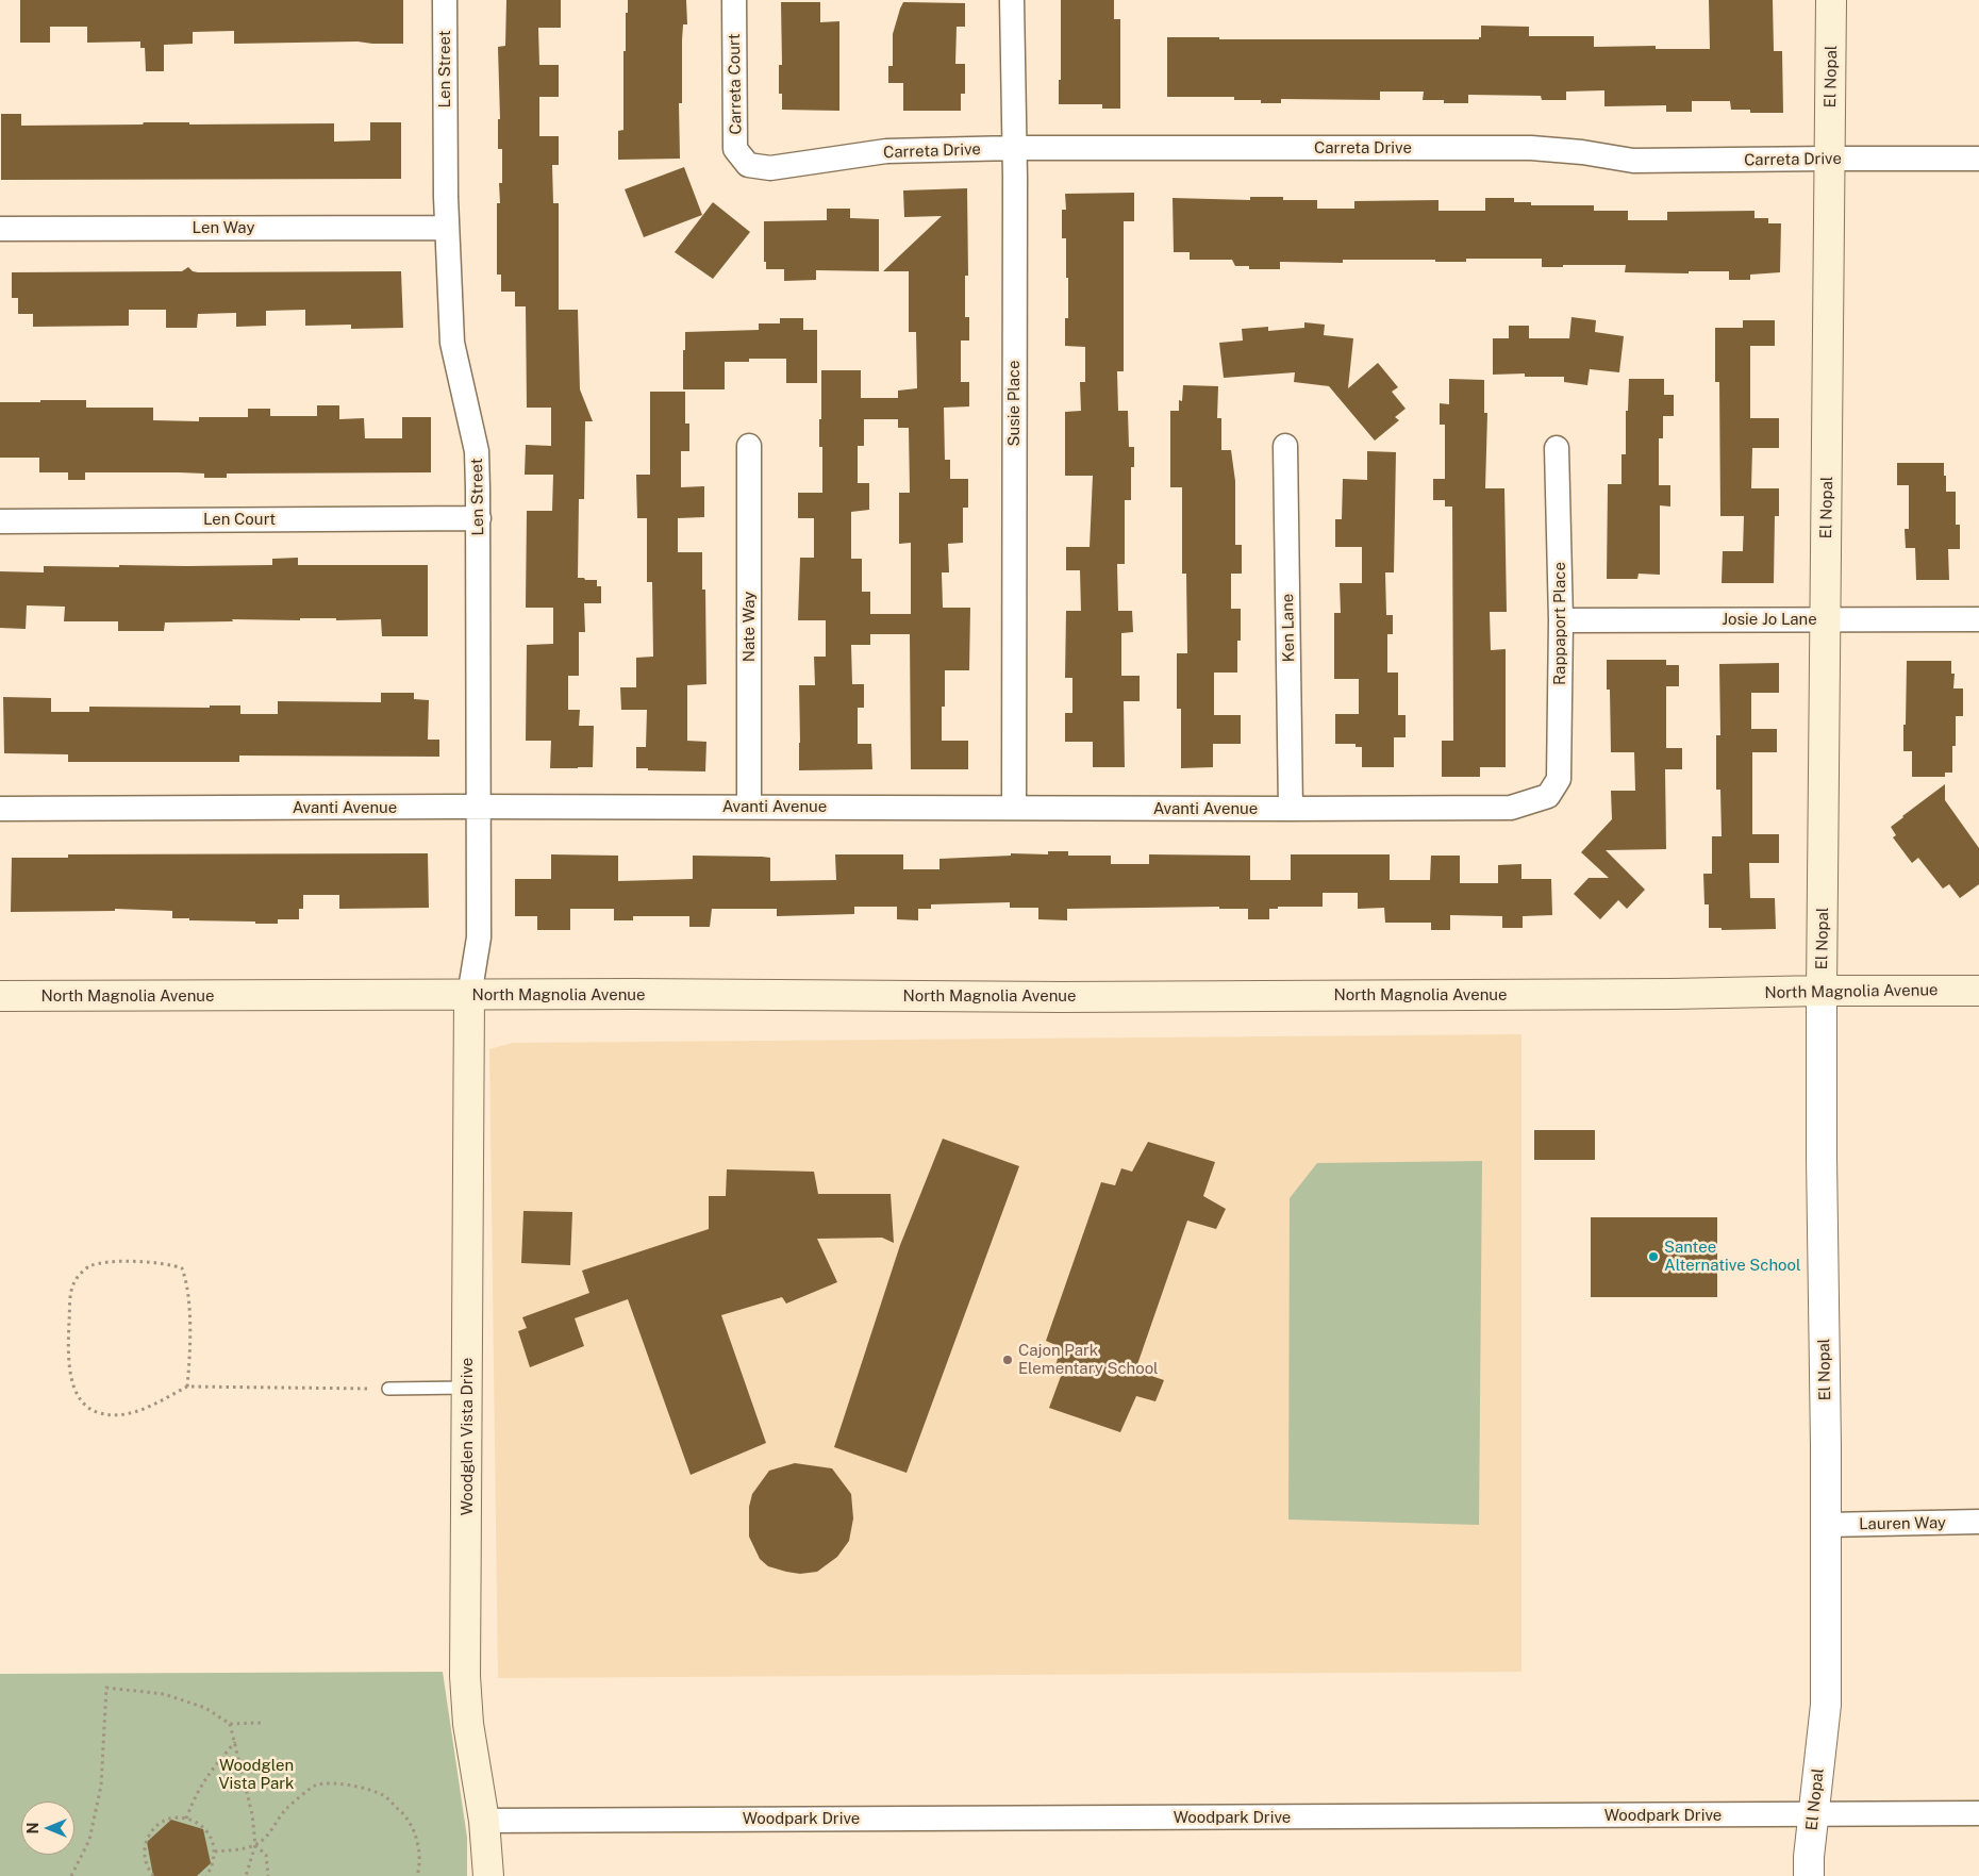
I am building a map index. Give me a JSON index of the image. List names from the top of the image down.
{
  "streets": {
    "main road": ["El Nopal", "North Magnolia Avenue", "Woodglen Vista Drive"],
    "street": [
      "Len Street",
      "Carreta Court",
      "Carreta Drive",
      "Len Way",
      "Susie Place",
      "Len Court",
      "Josie Jo Lane",
      "Rappaport Place",
      "Nate Way",
      "Ken Lane",
      "Avanti Avenue",
      "Lauren Way",
      "Woodpark Drive"
    ]
  },
  "crossings": [
    ["Len Street", "Len Way"],
    ["Len Street", "Len Court"],
    ["Len Street", "Avanti Avenue"],
    ["Len Street", "North Magnolia Avenue"],
    ["Len Street", "Woodglen Vista Drive"],
    ["El Nopal", "Carreta Drive"],
    ["El Nopal", "Josie Jo Lane"],
    ["El Nopal", "North Magnolia Avenue"],
    ["El Nopal", "Lauren Way"],
    ["El Nopal", "Woodpark Drive"],
    ["Carreta Court", "Carreta Drive"],
    ["Carreta Drive", "Susie Place"],
    ["Susie Place", "Avanti Avenue"],
    ["Josie Jo Lane", "Rappaport Place"],
    ["Rappaport Place", "Avanti Avenue"],
    ["Nate Way", "Avanti Avenue"],
    ["Ken Lane", "Avanti Avenue"],
    ["North Magnolia Avenue", "Woodglen Vista Drive"],
    ["Woodglen Vista Drive", "Woodpark Drive"]
  ],
  "parks": ["Woodglen Vista Park"],
  "places": ["Santee Alternative School", "Cajon Park Elementary School"],
  "north": "left"
}
